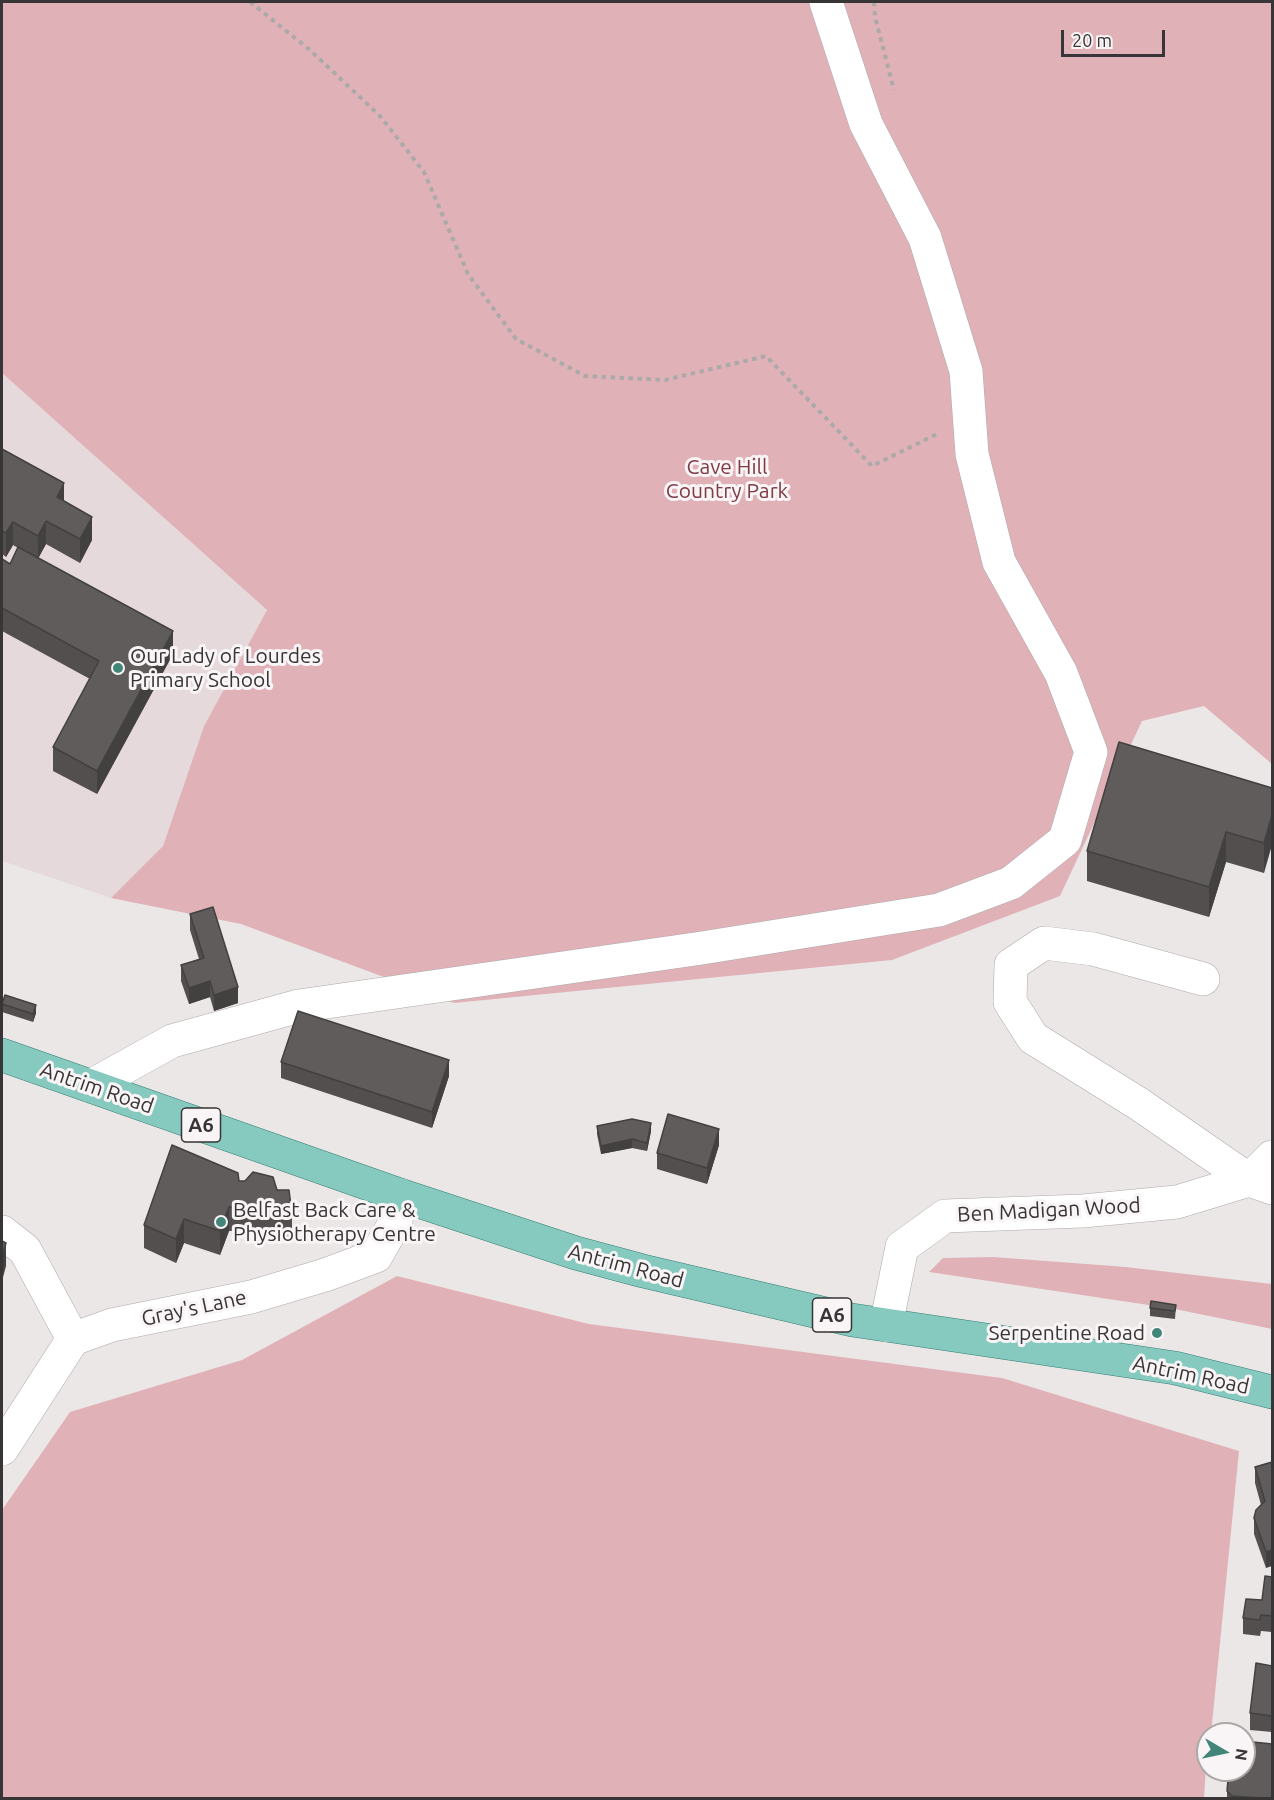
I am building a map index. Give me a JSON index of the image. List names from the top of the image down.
{
  "streets": {
    "main road": ["Antrim Road", "A6"],
    "street": ["Ben Madigan Wood", "Gray's Lane"]
  },
  "crossings": [
    ["Antrim Road", "Ben Madigan Wood"],
    ["Antrim Road", "Gray's Lane"]
  ],
  "parks": ["Cave Hill Country Park"],
  "places": ["Our Lady of Lourdes Primary School", "Belfast Back Care & Physiotherapy Centre", "Serpentine Road"],
  "scale_bar": "20 m",
  "north": "right"
}
